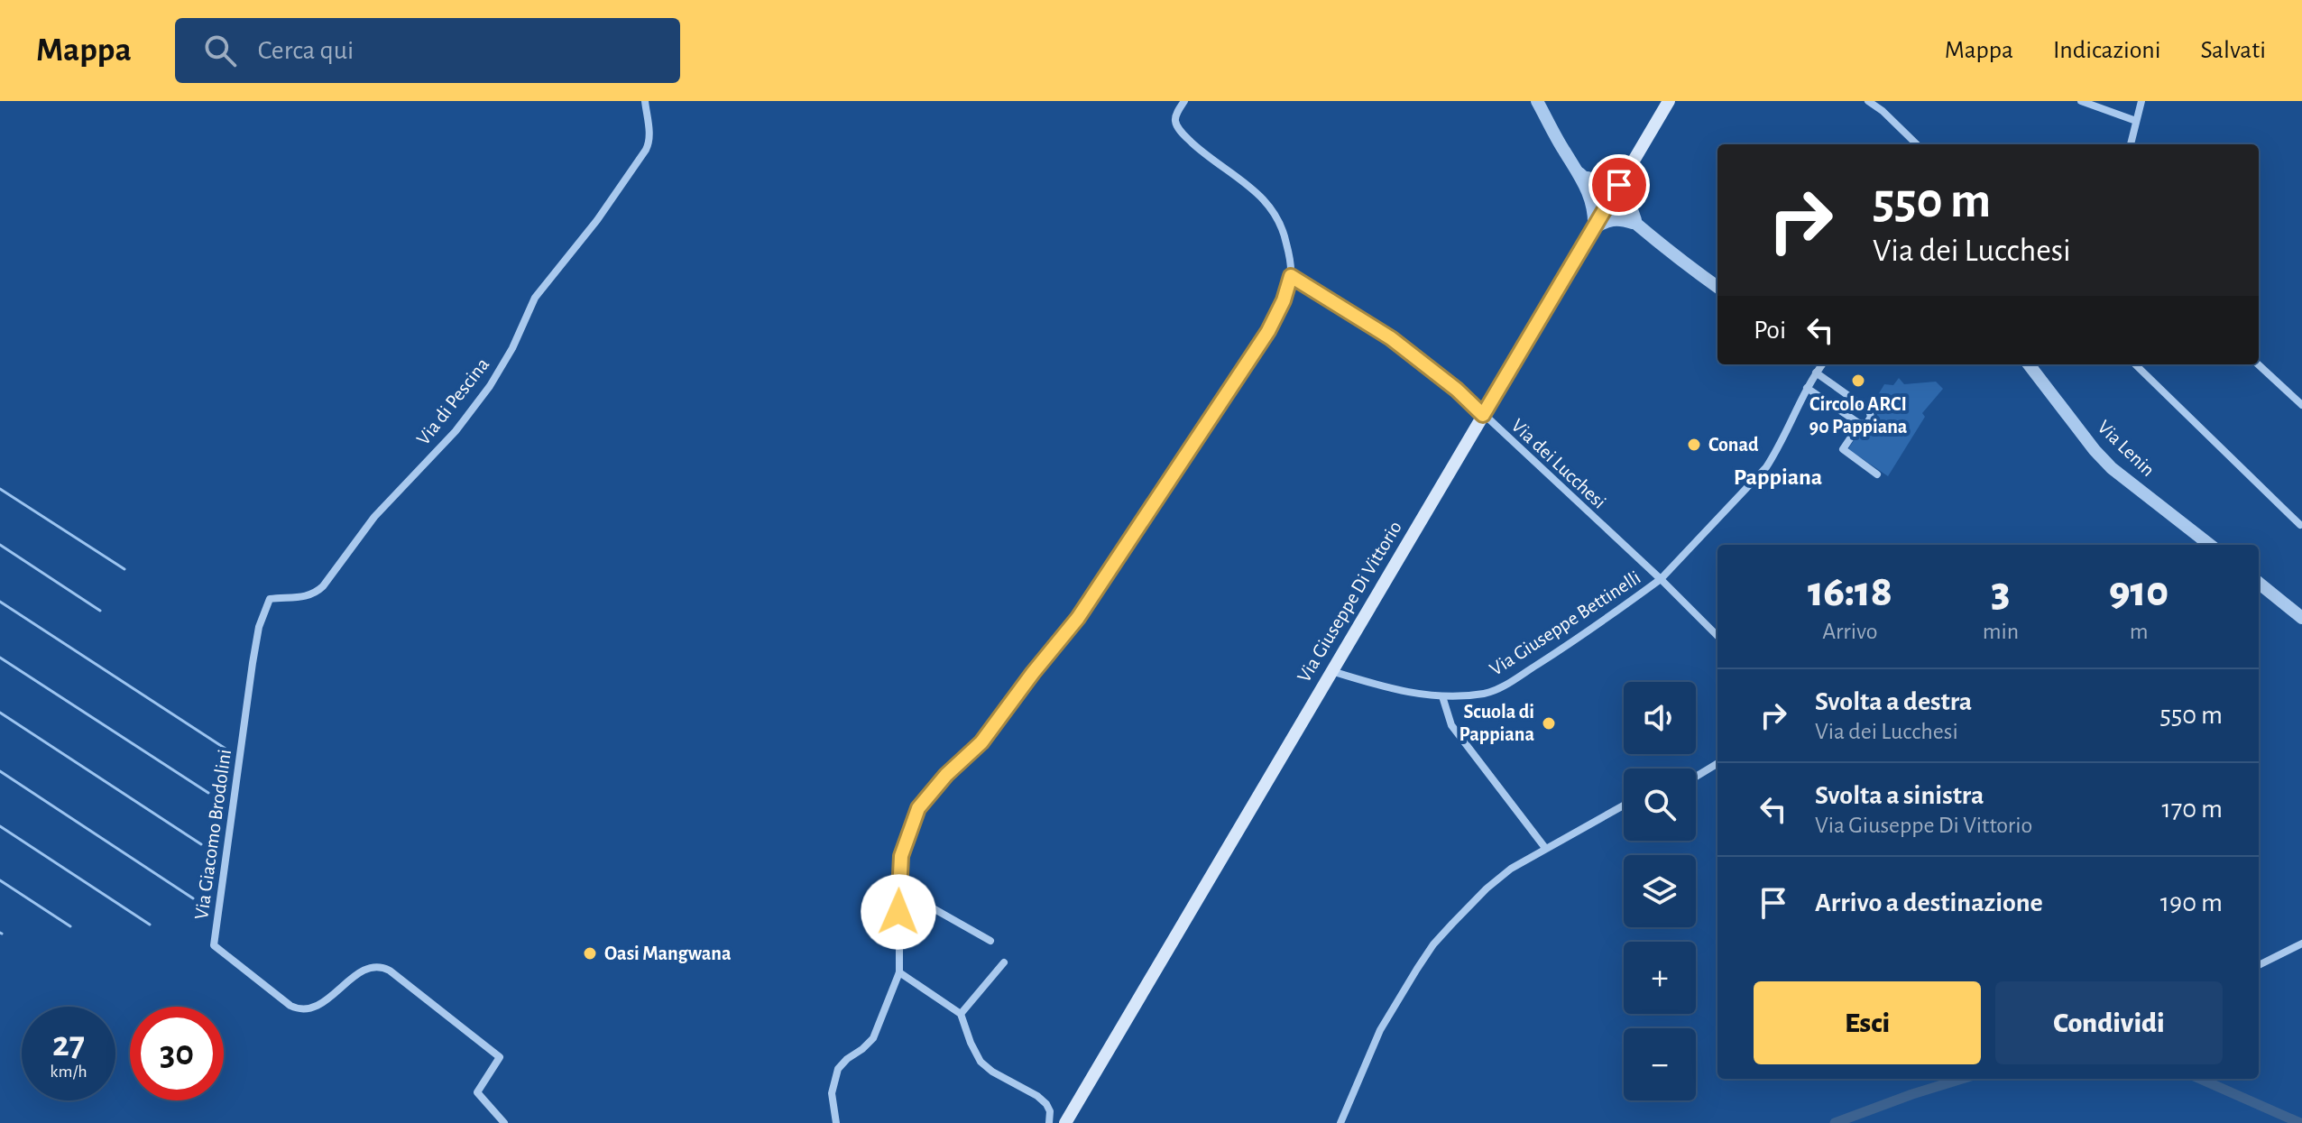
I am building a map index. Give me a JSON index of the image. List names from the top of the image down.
{
  "streets": {
    "main road": ["Via Giuseppe Di Vittorio"],
    "street": [
      "Via di Pescina",
      "Via Lenin",
      "Via dei Lucchesi",
      "Via Giuseppe Bettinelli",
      "Via Giacomo Brodolini"
    ]
  },
  "crossings": [
    ["Via di Pescina", "Via Giacomo Brodolini"],
    ["Via dei Lucchesi", "Via Giuseppe Di Vittorio"],
    ["Via dei Lucchesi", "Via Giuseppe Bettinelli"],
    ["Via Giuseppe Di Vittorio", "Via Giuseppe Bettinelli"]
  ],
  "districts": ["Pappiana"],
  "places": [
    "Circolo ARCI 90 Pappiana",
    "Conad",
    "Scuola di Pappiana",
    "Oasi Mangwana"
  ],
  "page": {
    "header": "Mappa",
    "search": "Cerca qui",
    "nav": ["Mappa", "Indicazioni", "Salvati"],
    "turn": ["550 m", "Via dei Lucchesi"],
    "then": "Poi",
    "eta": [
      "16:18",
      "Arrivo",
      "3",
      "min",
      "910",
      "m"
    ],
    "list": [
      {
        "name": "Svolta a destra",
        "note": "Via dei Lucchesi",
        "value": "550 m"
      },
      {
        "name": "Svolta a sinistra",
        "note": "Via Giuseppe Di Vittorio",
        "value": "170 m"
      },
      {
        "name": "Arrivo a destinazione",
        "value": "190 m"
      }
    ],
    "map_buttons": ["+", "−"],
    "buttons": ["Esci", "Condividi"],
    "speed": "27 km/h",
    "limit": "30"
  }
}
